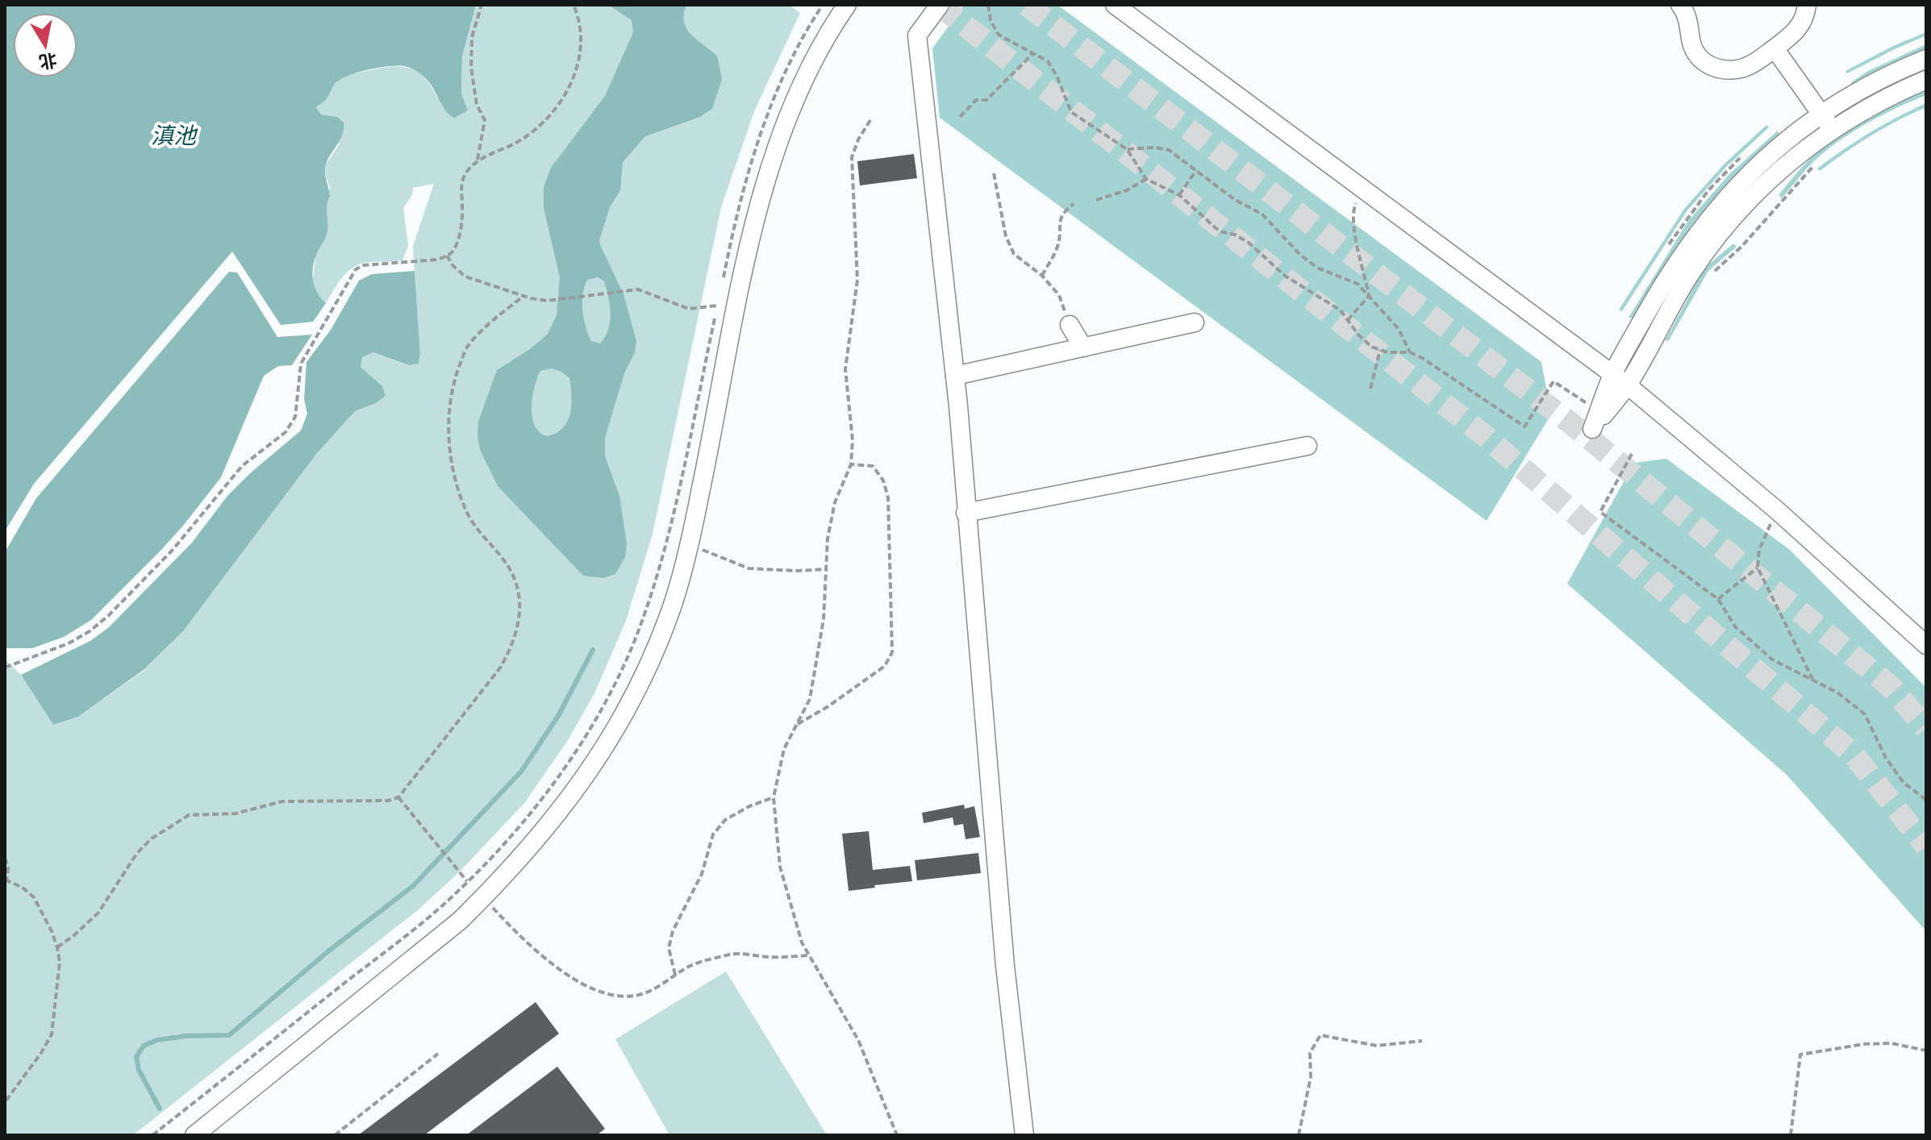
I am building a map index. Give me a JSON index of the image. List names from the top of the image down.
{
  "water": ["滇池"],
  "north": "bottom"
}
